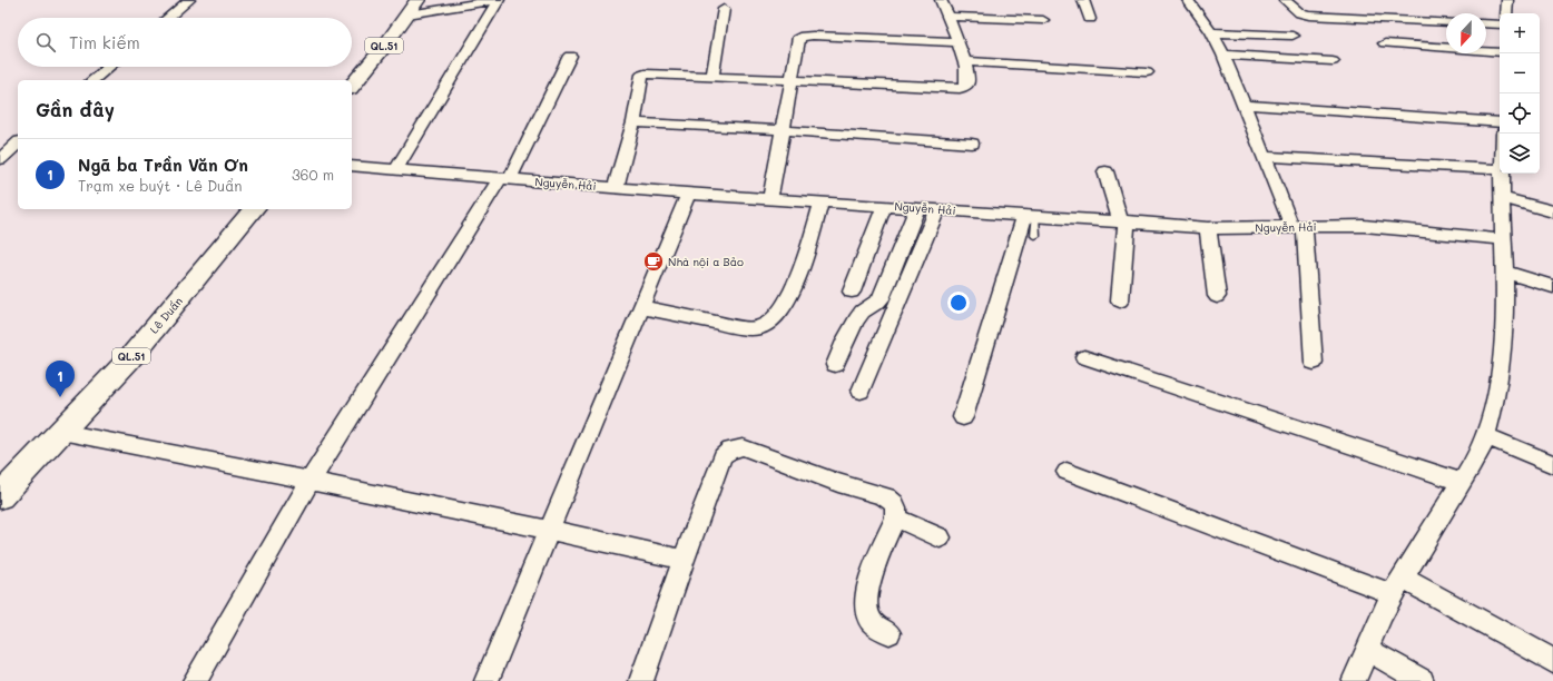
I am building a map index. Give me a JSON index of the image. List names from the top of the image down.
{
  "streets": {
    "main road": ["QL.51", "Lê Duẩn"],
    "street": ["Nguyễn Hải"]
  },
  "places": {
    "cafe": ["Nhà nội a Bảo"]
  },
  "north": "bottom",
  "page": {
    "map_buttons": ["+", "−"],
    "search": "Tìm kiếm",
    "heading": "Gần đây",
    "list": [
      {
        "mark": "1",
        "name": "Ngã ba Trần Văn Ơn",
        "note": "Trạm xe buýt · Lê Duẩn",
        "value": "360 m"
      }
    ],
    "pins": "1"
  }
}
